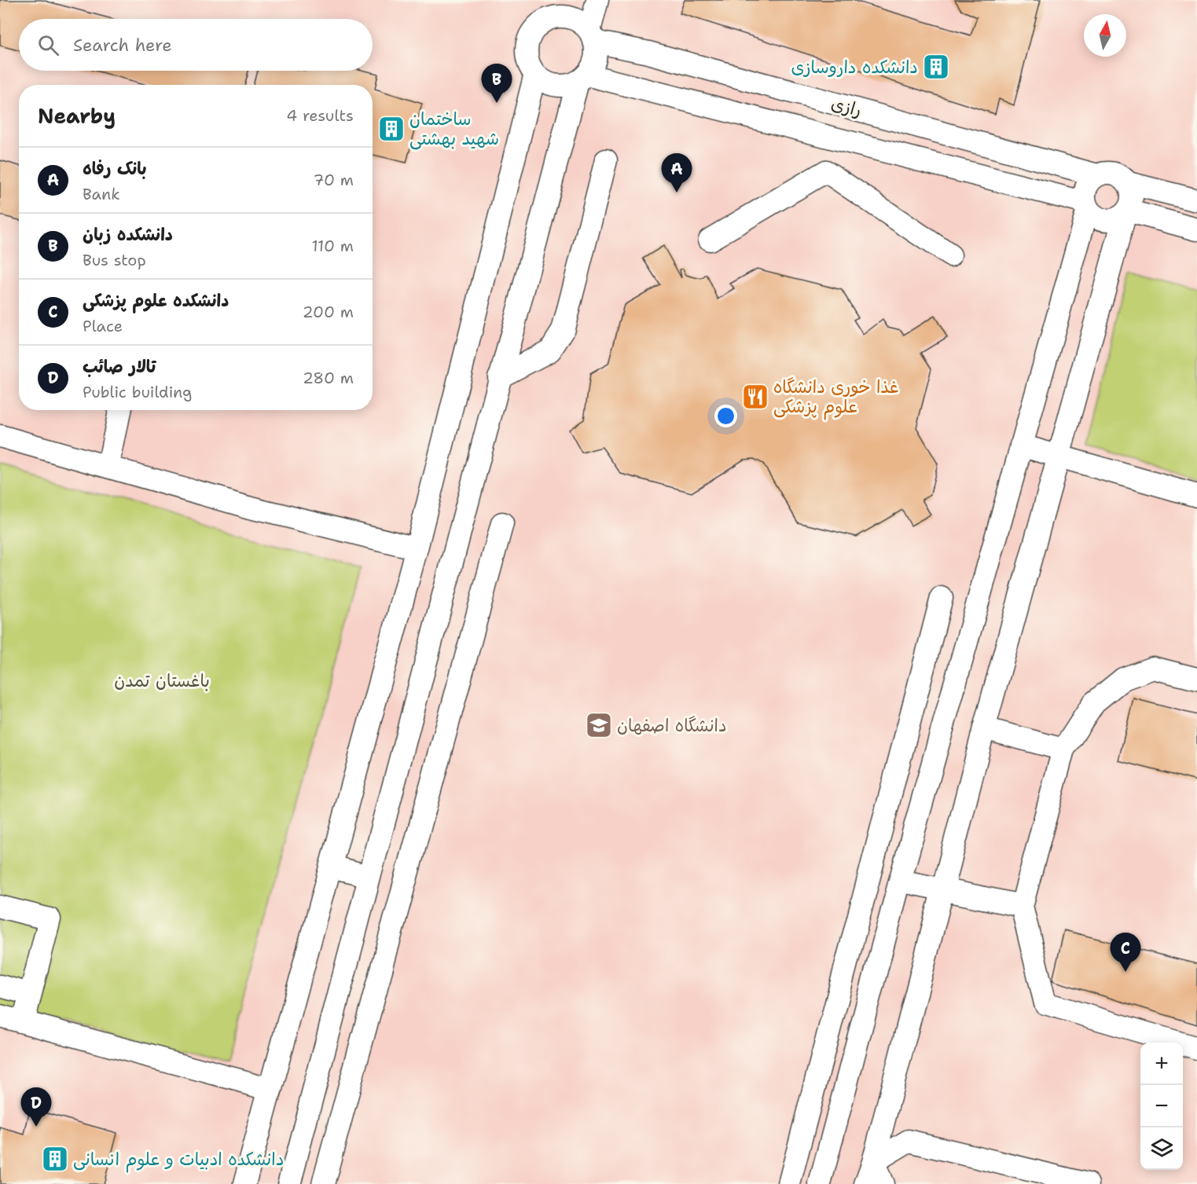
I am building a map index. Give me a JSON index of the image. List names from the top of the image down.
{
  "streets": {
    "street": ["رازی"]
  },
  "parks": ["باغستان تمدن"],
  "places": {
    "building": ["دانشکده داروسازی", "ساختمان شهید بهشتی", "دانشکده ادبیات و علوم انسانی"],
    "restaurant": ["غذا خوری دانشگاه علوم پزشکی"],
    "school or university": ["دانشگاه اصفهان"]
  },
  "north": "top",
  "page": {
    "search": "Search here",
    "pins": [
      "B",
      "A",
      "C",
      "D"
    ],
    "heading": ["Nearby", "4 results"],
    "list": [
      {
        "mark": "A",
        "name": "بانک رفاه",
        "note": "Bank",
        "value": "70 m"
      },
      {
        "mark": "B",
        "name": "دانشکده زبان",
        "note": "Bus stop",
        "value": "110 m"
      },
      {
        "mark": "C",
        "name": "دانشکده علوم پزشکی",
        "note": "Place",
        "value": "200 m"
      },
      {
        "mark": "D",
        "name": "تالار صائب",
        "note": "Public building",
        "value": "280 m"
      }
    ],
    "map_buttons": ["+", "−"]
  }
}
